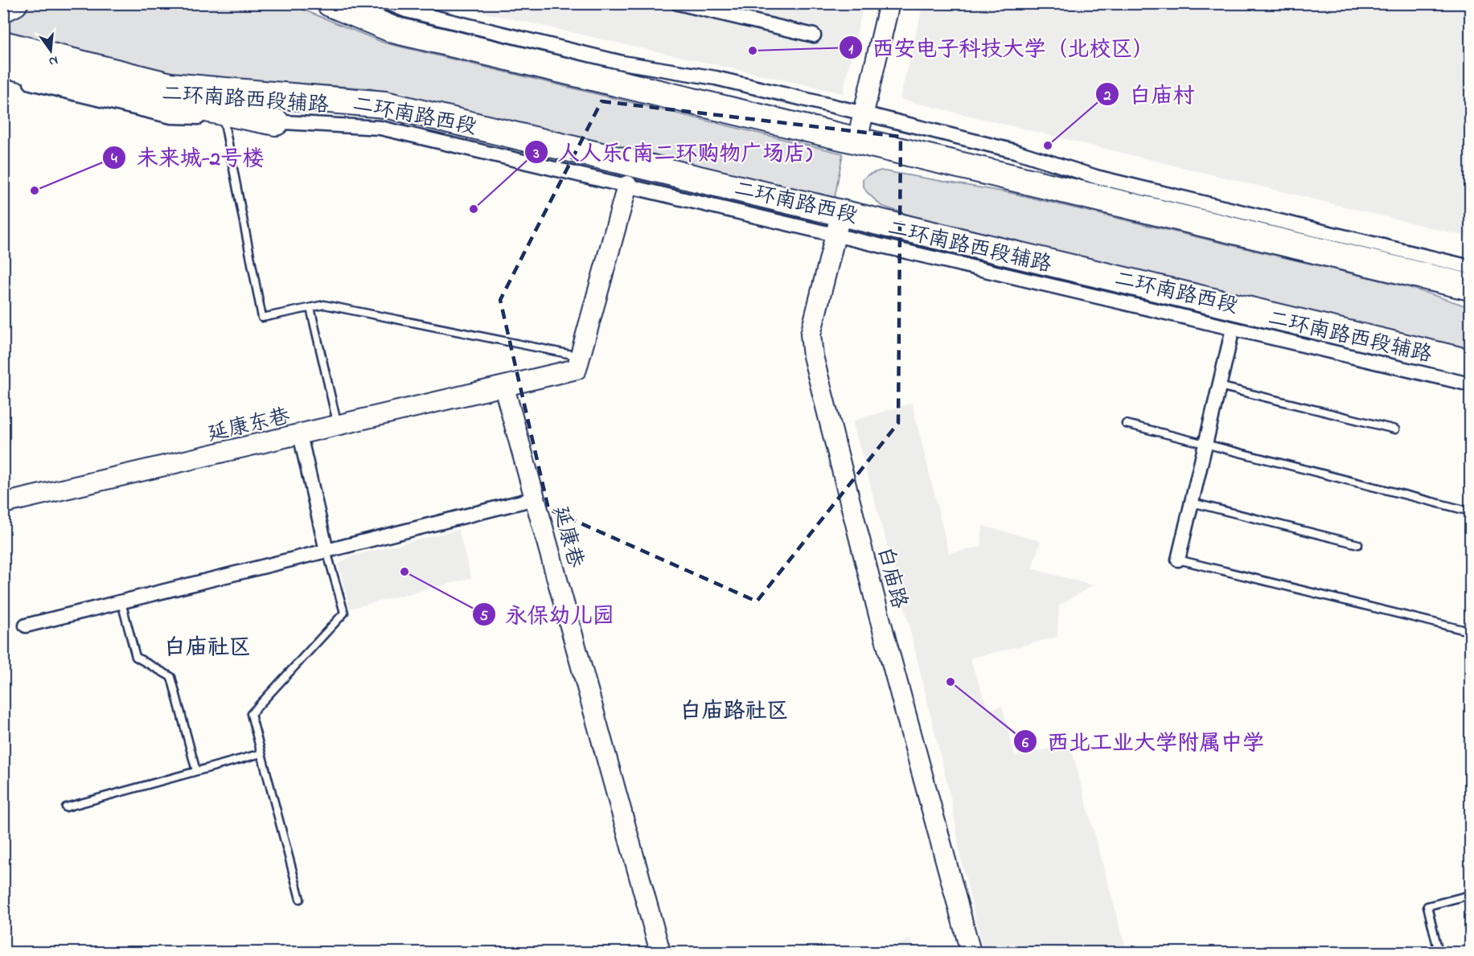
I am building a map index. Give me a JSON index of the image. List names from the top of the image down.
{
  "streets": {
    "highway": ["二环南路西段"],
    "street": [
      "二环南路西段辅路",
      "延康东巷",
      "延康巷",
      "白庙路"
    ]
  },
  "crossings": [
    ["二环南路西段辅路", "二环南路西段"],
    ["二环南路西段辅路", "白庙路"],
    ["二环南路西段", "白庙路"],
    ["延康东巷", "延康巷"]
  ],
  "districts": ["白庙社区", "白庙路社区"],
  "places": [
    "西安电子科技大学（北校区）",
    "白庙村",
    "未来城-2号楼",
    "人人乐(南二环购物广场店)",
    "永保幼儿园",
    "西北工业大学附属中学"
  ],
  "north": "bottom"
}
